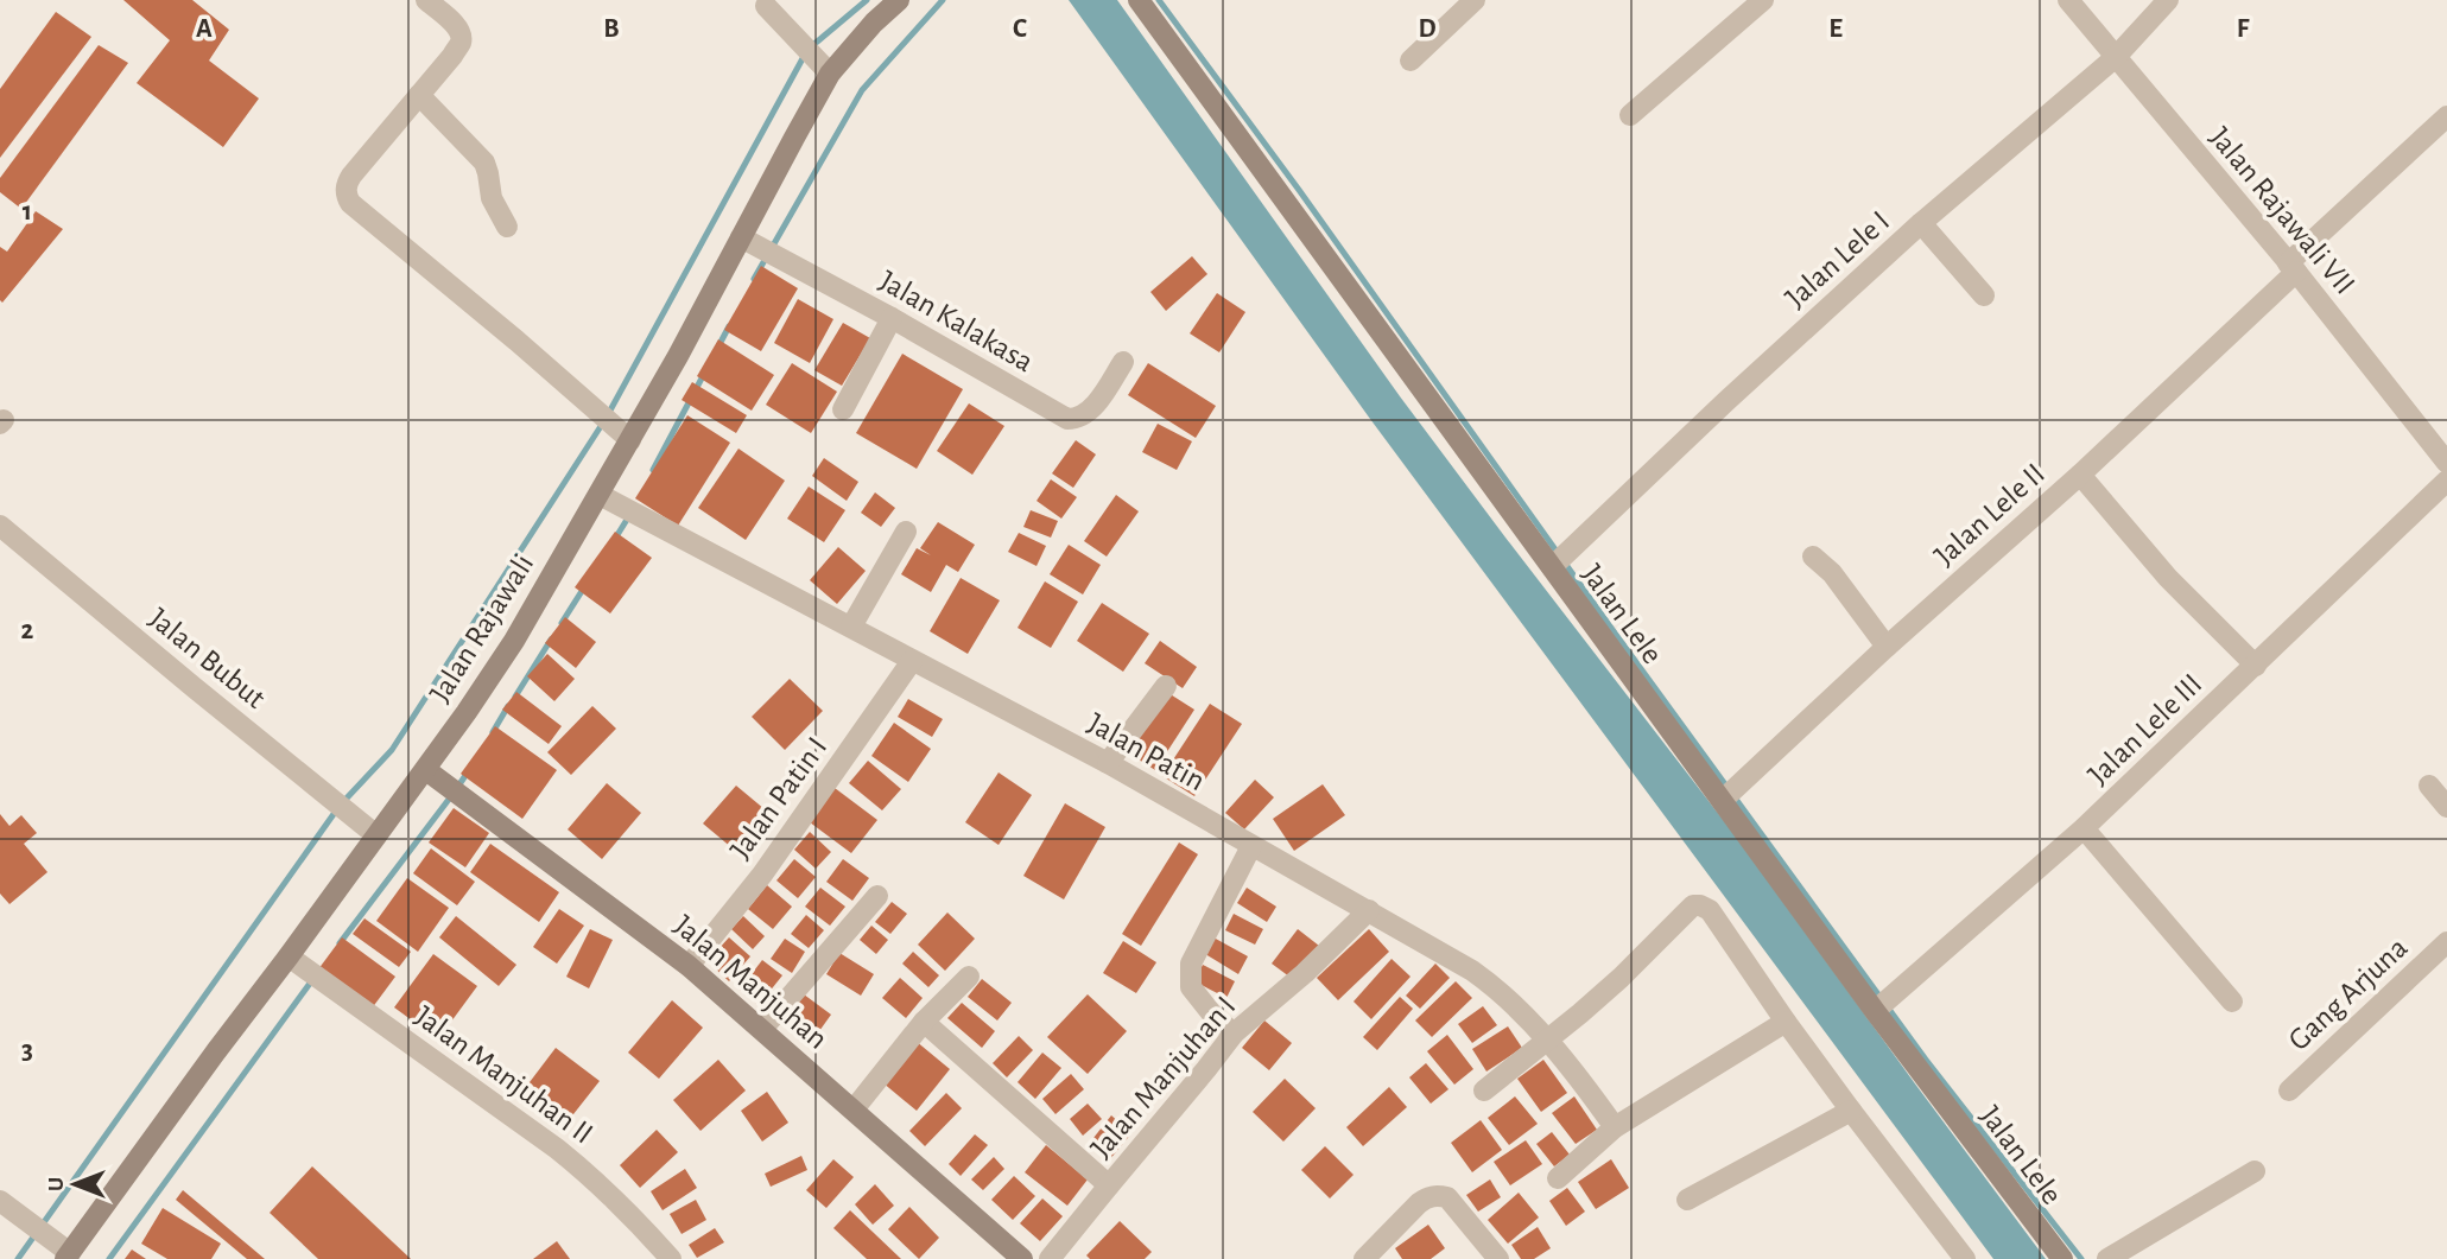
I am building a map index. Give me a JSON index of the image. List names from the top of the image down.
{
  "streets": {
    "main road": ["Jalan Lele", "Jalan Rajawali", "Jalan Manjuhan"],
    "street": [
      "Jalan Rajawali VII",
      "Jalan Lele I",
      "Jalan Kalakasa",
      "Jalan Lele II",
      "Jalan Bubut",
      "Jalan Lele III",
      "Jalan Patin",
      "Jalan Patin I",
      "Gang Arjuna",
      "Jalan Manjuhan II",
      "Jalan Manjuhan I"
    ]
  },
  "crossings": [
    ["Jalan Rajawali VII", "Jalan Lele I"],
    ["Jalan Rajawali VII", "Jalan Lele II"],
    ["Jalan Lele I", "Jalan Lele"],
    ["Jalan Kalakasa", "Jalan Rajawali"],
    ["Jalan Lele II", "Jalan Lele"],
    ["Jalan Lele", "Jalan Lele III"],
    ["Jalan Rajawali", "Jalan Bubut"],
    ["Jalan Rajawali", "Jalan Patin"],
    ["Jalan Rajawali", "Jalan Manjuhan"],
    ["Jalan Rajawali", "Jalan Manjuhan II"],
    ["Jalan Patin", "Jalan Patin I"],
    ["Jalan Patin", "Jalan Manjuhan I"],
    ["Jalan Patin I", "Jalan Manjuhan"]
  ],
  "north": "left",
  "grid": {
    "columns": [
      "A",
      "B",
      "C",
      "D",
      "E",
      "F"
    ],
    "rows": ["1", "2", "3"]
  }
}
